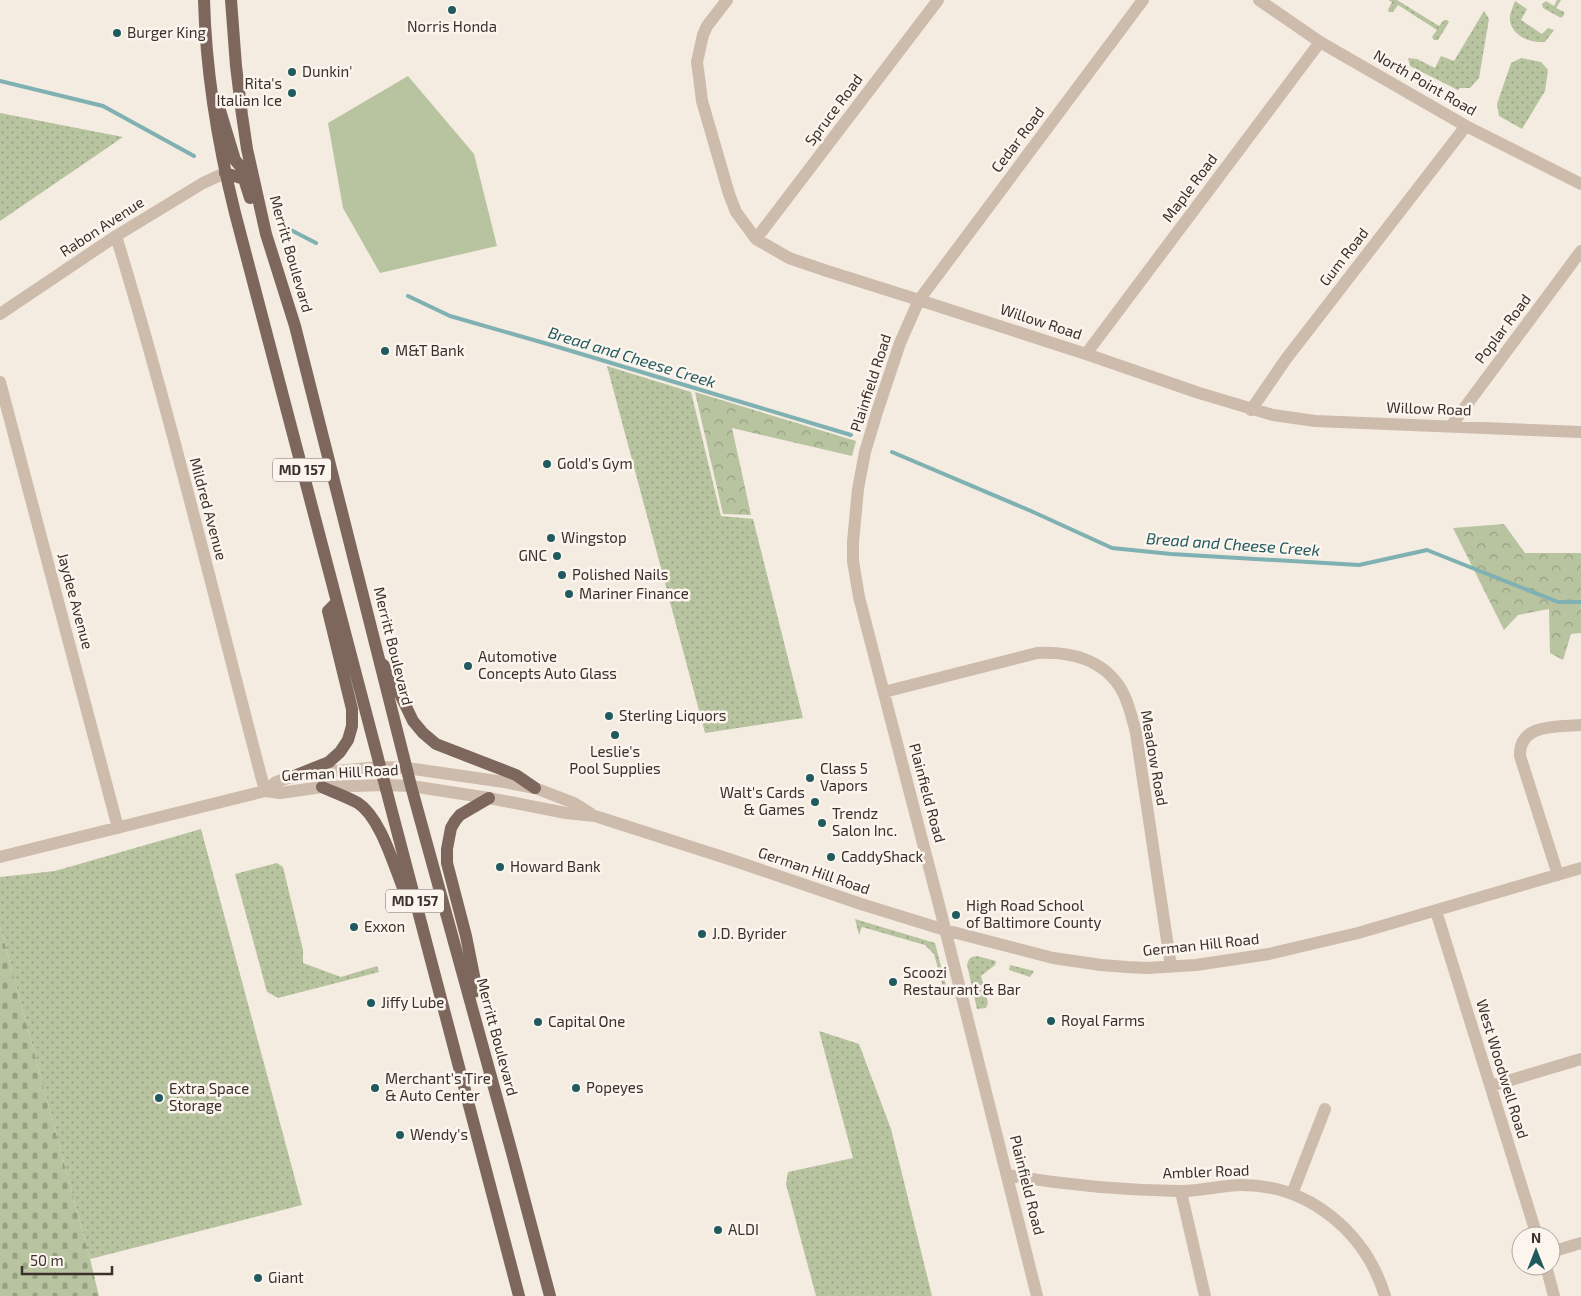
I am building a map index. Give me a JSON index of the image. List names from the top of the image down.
{
  "streets": {
    "main road": ["Merritt Boulevard", "MD 157"],
    "street": [
      "North Point Road",
      "Spruce Road",
      "Cedar Road",
      "Maple Road",
      "Rabon Avenue",
      "Gum Road",
      "Willow Road",
      "Poplar Road",
      "Plainfield Road",
      "Mildred Avenue",
      "Jaydee Avenue",
      "Meadow Road",
      "German Hill Road",
      "West Woodwell Road",
      "Ambler Road"
    ]
  },
  "crossings": [
    ["North Point Road", "Maple Road"],
    ["North Point Road", "Gum Road"],
    ["Spruce Road", "Willow Road"],
    ["Cedar Road", "Willow Road"],
    ["Cedar Road", "Plainfield Road"],
    ["Maple Road", "Willow Road"],
    ["Rabon Avenue", "MD 157"],
    ["Rabon Avenue", "Mildred Avenue"],
    ["Merritt Boulevard", "German Hill Road"],
    ["Gum Road", "Willow Road"],
    ["Willow Road", "Poplar Road"],
    ["Willow Road", "Plainfield Road"],
    ["Plainfield Road", "Meadow Road"],
    ["Plainfield Road", "German Hill Road"],
    ["Plainfield Road", "Ambler Road"],
    ["MD 157", "German Hill Road"],
    ["Mildred Avenue", "German Hill Road"],
    ["Jaydee Avenue", "German Hill Road"],
    ["Meadow Road", "German Hill Road"],
    ["German Hill Road", "West Woodwell Road"]
  ],
  "water": ["Bread and Cheese Creek"],
  "places": [
    "Norris Honda",
    "Burger King",
    "Dunkin'",
    "Rita's Italian Ice",
    "M&T Bank",
    "Gold's Gym",
    "Wingstop",
    "GNC",
    "Polished Nails",
    "Mariner Finance",
    "Automotive Concepts Auto Glass",
    "Sterling Liquors",
    "Leslie's Pool Supplies",
    "Class 5 Vapors",
    "Walt's Cards & Games",
    "Trendz Salon Inc.",
    "CaddyShack",
    "Howard Bank",
    "High Road School of Baltimore County",
    "Exxon",
    "J.D. Byrider",
    "Scoozi Restaurant & Bar",
    "Jiffy Lube",
    "Royal Farms",
    "Capital One",
    "Merchant's Tire & Auto Center",
    "Popeyes",
    "Extra Space Storage",
    "Wendy's",
    "ALDI",
    "Giant"
  ],
  "scale_bar": "50 m",
  "north": "top"
}
